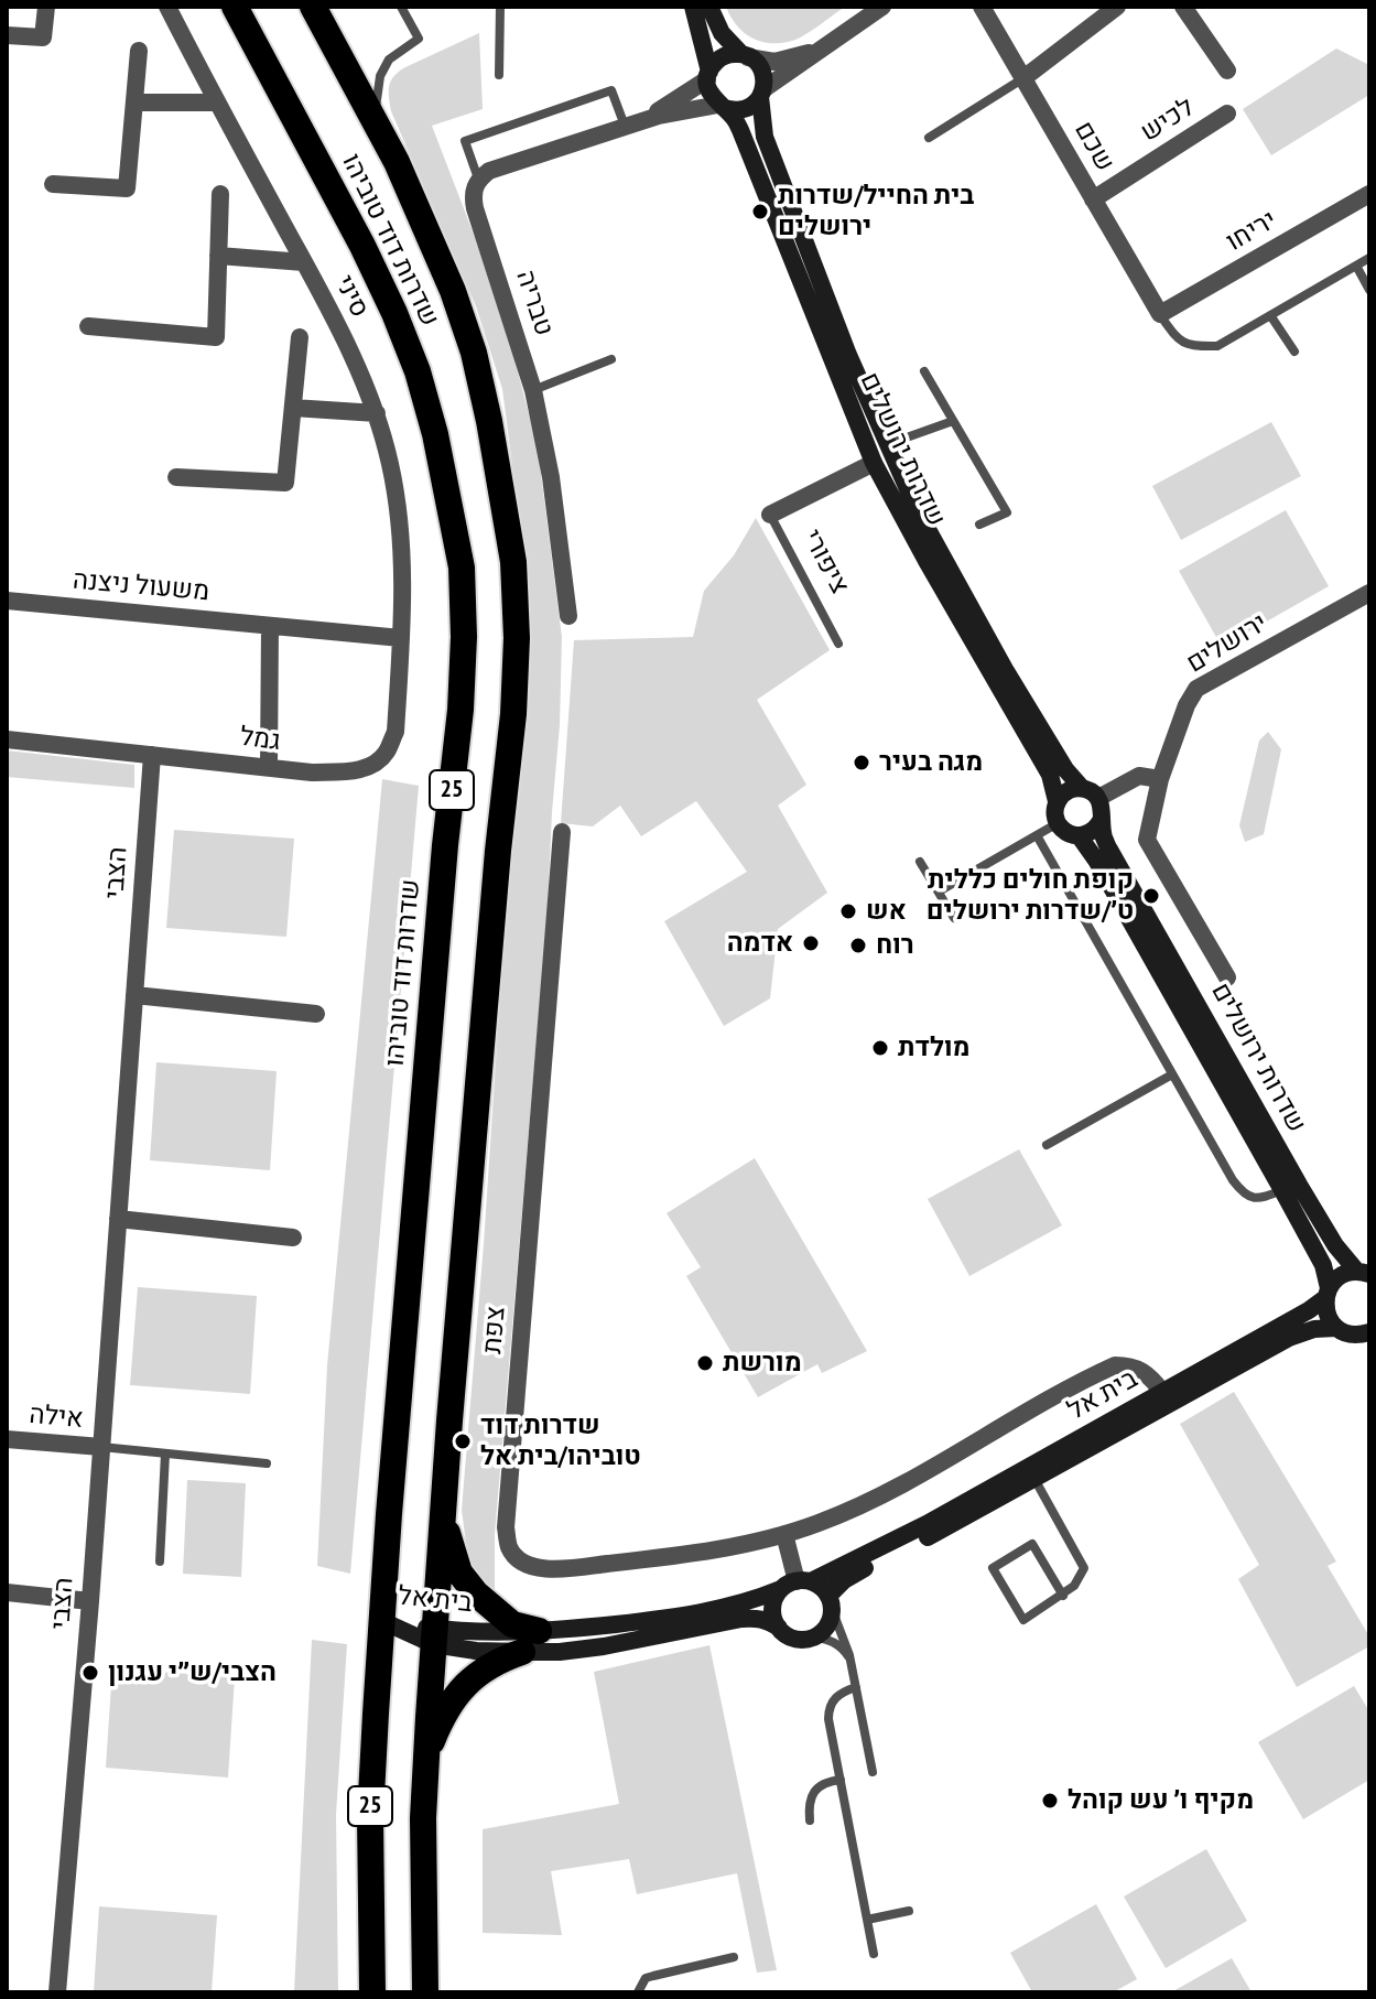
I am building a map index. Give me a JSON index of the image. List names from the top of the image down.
{
  "streets": {
    "highway": ["שדרות דוד טוביהו", "25"],
    "street": [
      "לכיש",
      "שכם",
      "יריחו",
      "סיני",
      "טבריה",
      "שדרות ירושלים",
      "ציפורי",
      "משעול ניצנה",
      "ירושלים",
      "גמל",
      "הצבי",
      "צפת",
      "בית אל",
      "אילה"
    ]
  },
  "crossings": [
    ["לכיש", "שכם"],
    ["שכם", "יריחו"],
    ["שדרות דוד טוביהו", "בית אל"],
    ["סיני", "משעול ניצנה"],
    ["סיני", "גמל"],
    ["שדרות ירושלים", "ציפורי"],
    ["שדרות ירושלים", "בית אל"],
    ["משעול ניצנה", "גמל"],
    ["גמל", "הצבי"],
    ["הצבי", "אילה"],
    ["צפת", "בית אל"]
  ],
  "places": [
    "בית החייל/שדרות ירושלים",
    "מגה בעיר",
    "קופת חולים כללית ט׳/שדרות ירושלים",
    "אש",
    "אדמה",
    "רוח",
    "מולדת",
    "מורשת",
    "שדרות דוד טוביהו/בית אל",
    "הצבי/ש״י עגנון",
    "מקיף ו׳ עש קוהל"
  ]
}
